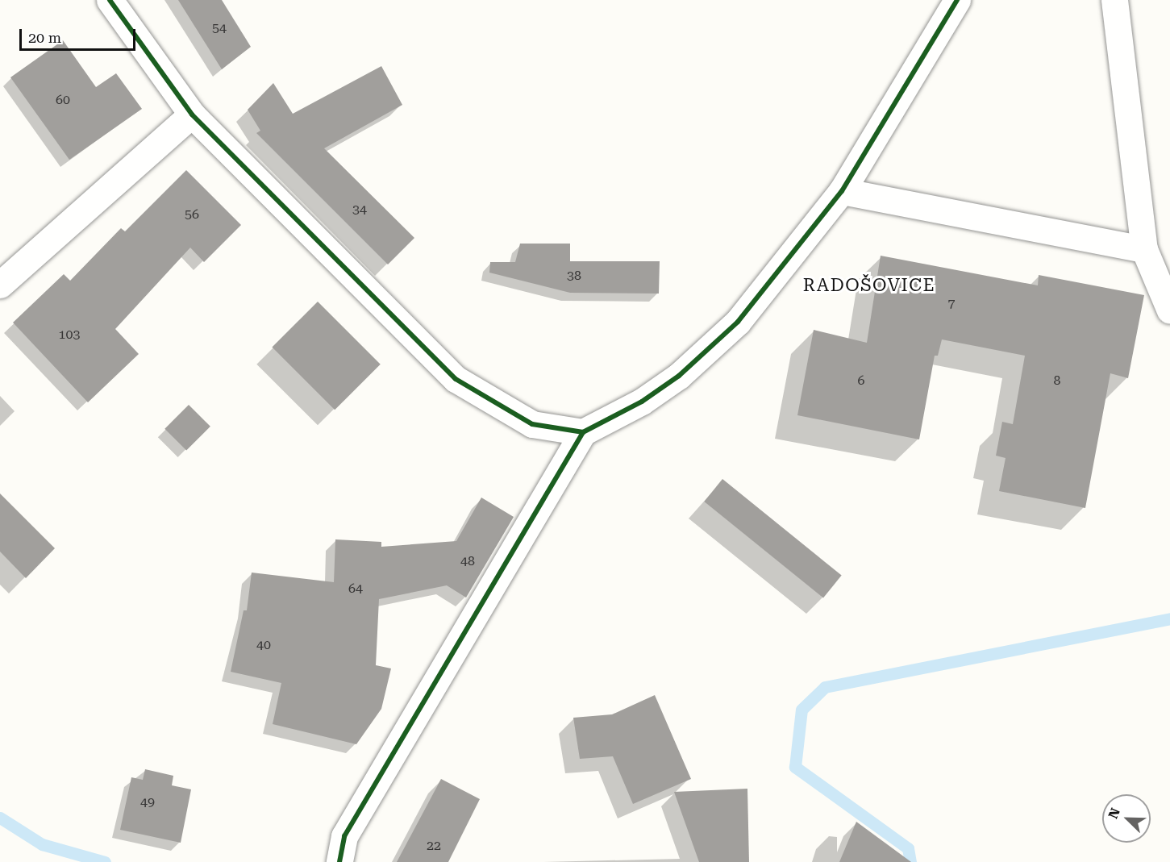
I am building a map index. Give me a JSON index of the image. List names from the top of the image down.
{
  "districts": ["RADOŠOVICE"],
  "house_numbers": [
    "54",
    "60",
    "34",
    "56",
    "38",
    "7",
    "103",
    "6",
    "8",
    "48",
    "64",
    "40",
    "49",
    "22"
  ],
  "scale_bar": "20 m",
  "north": "top left"
}
